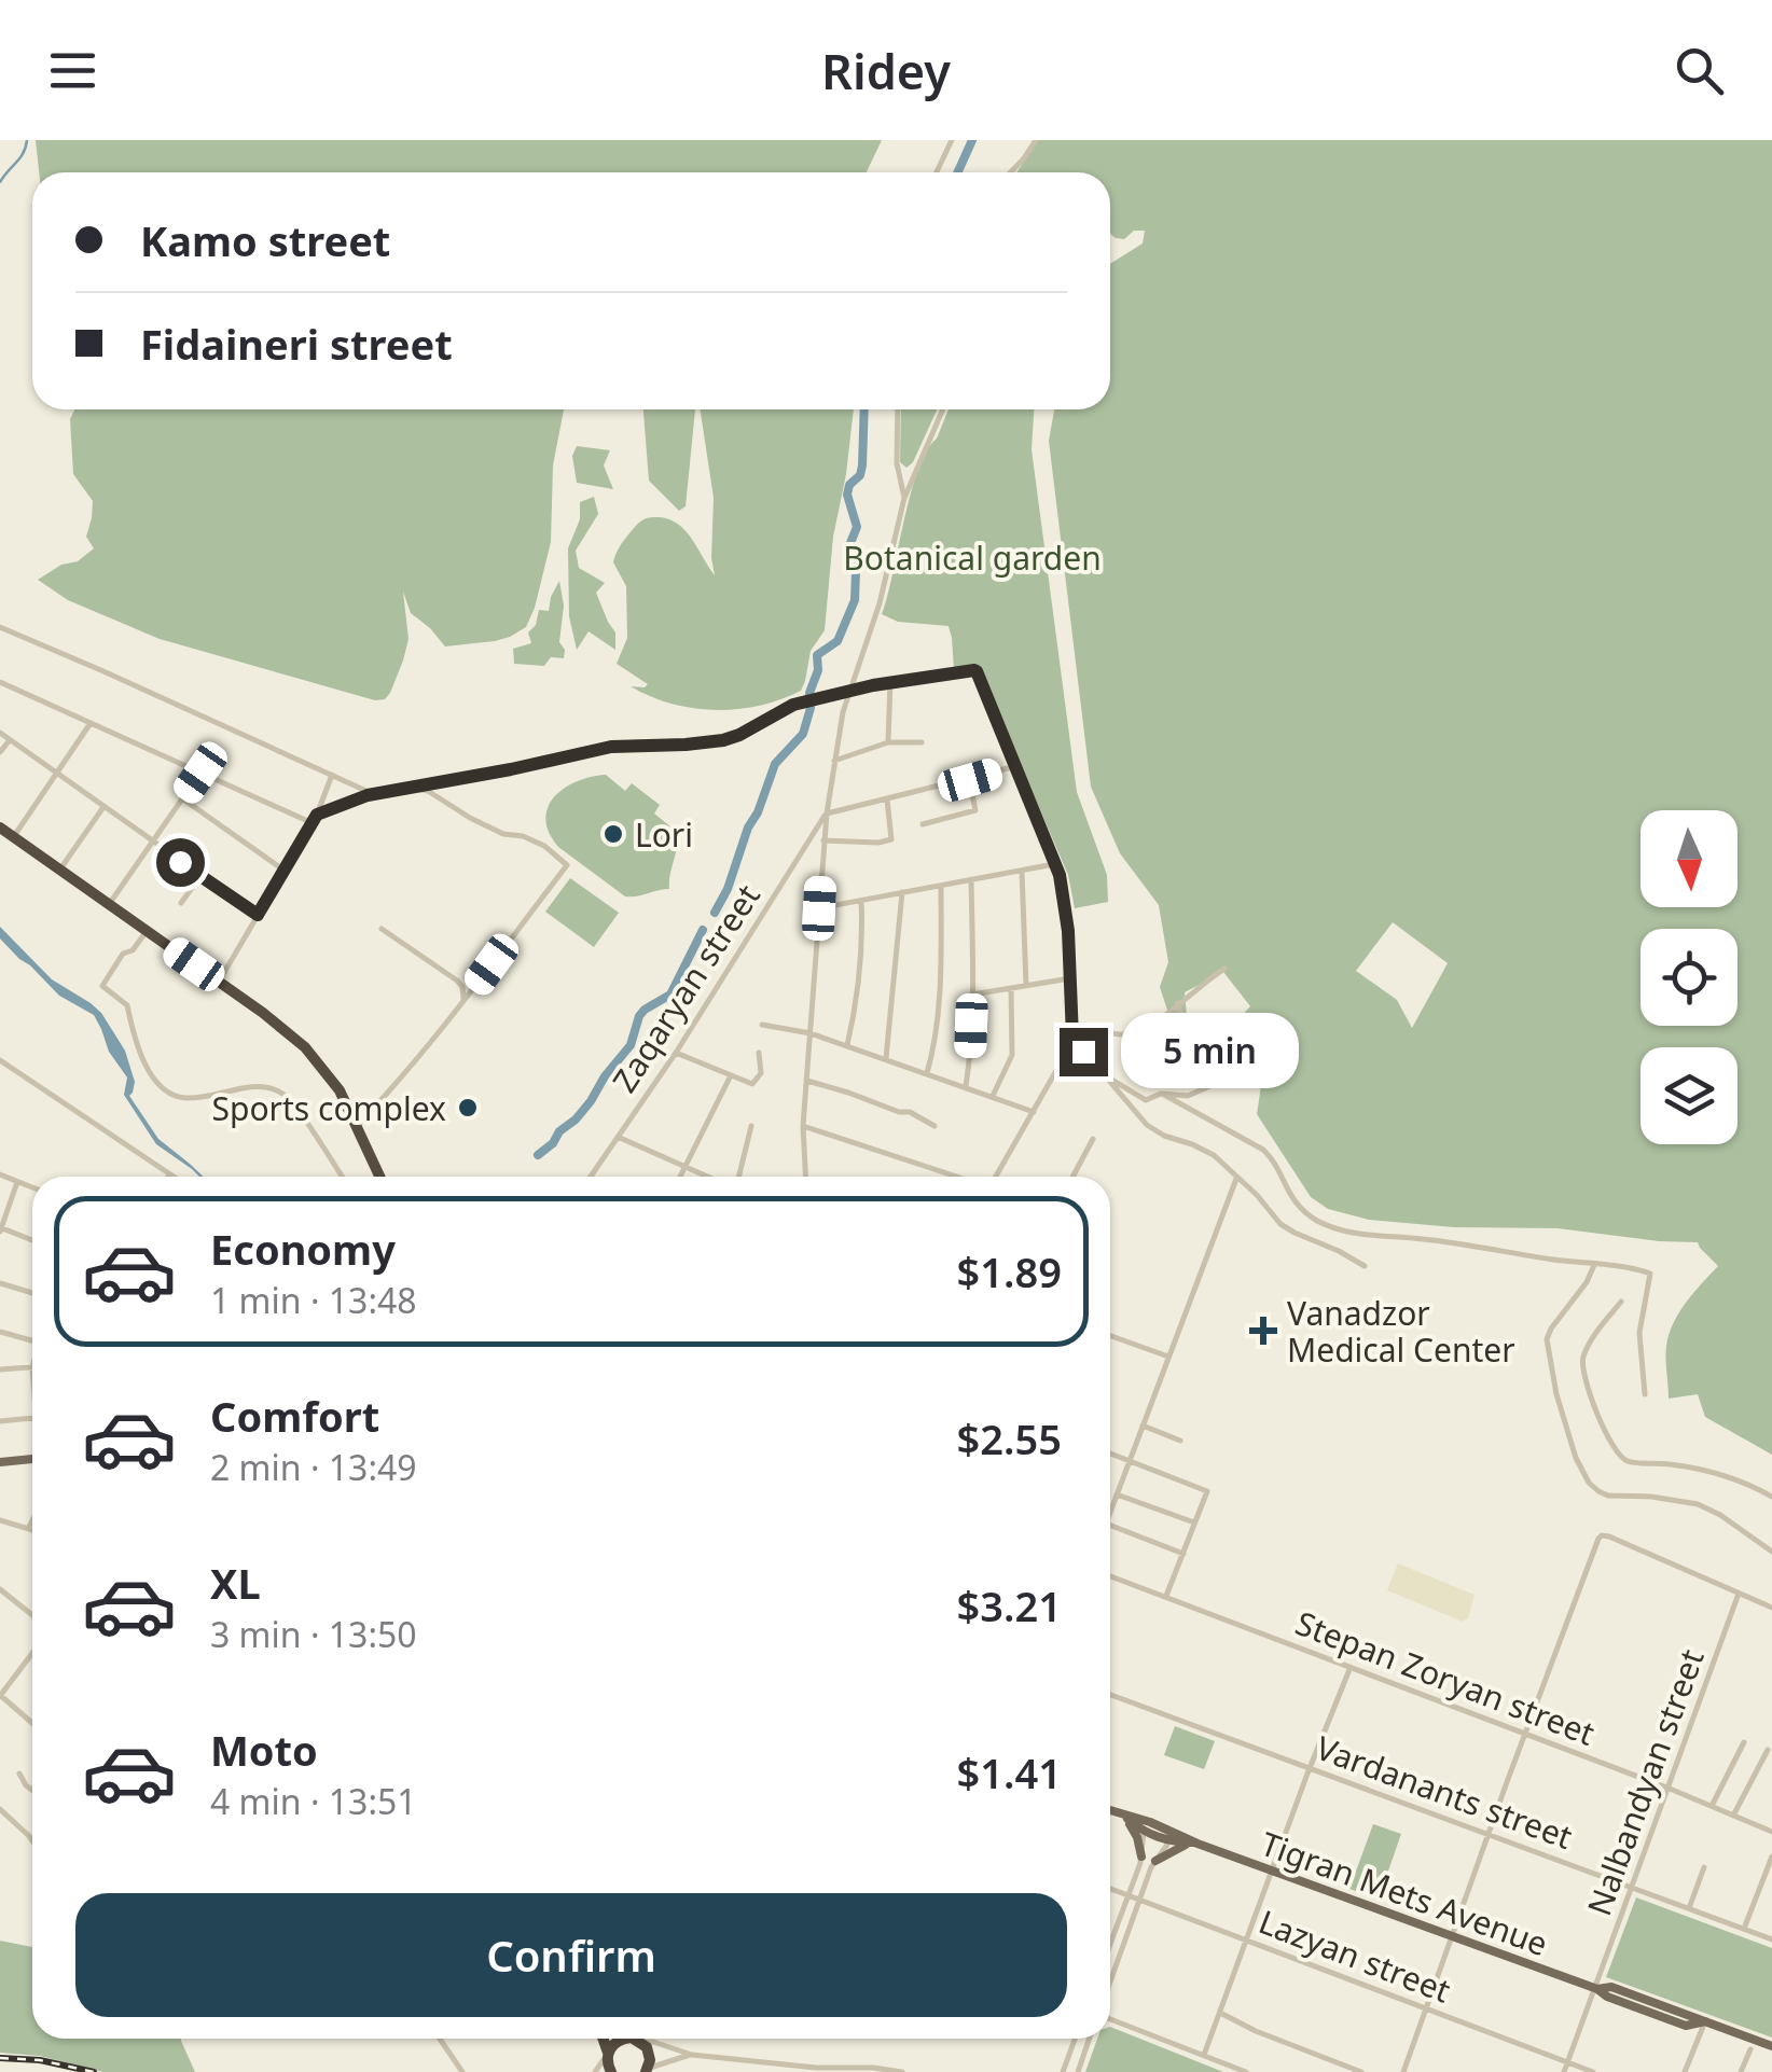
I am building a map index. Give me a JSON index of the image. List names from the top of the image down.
{
  "streets": {
    "main road": ["Tigran Mets Avenue"],
    "street": [
      "Zaqaryan street",
      "Stepan Zoryan street",
      "Nalbandyan street",
      "Vardanants street",
      "Lazyan street"
    ]
  },
  "crossings": [
    ["Stepan Zoryan street", "Nalbandyan street"],
    ["Nalbandyan street", "Vardanants street"],
    ["Nalbandyan street", "Tigran Mets Avenue"],
    ["Nalbandyan street", "Lazyan street"]
  ],
  "parks": ["Botanical garden"],
  "places": {
    "other": ["Lori", "Sports complex"],
    "health": ["Vanadzor Medical Center"]
  },
  "north": "bottom",
  "page": {
    "header": "Ridey",
    "banner": ["Kamo street", "Fidaineri street"],
    "bubble": "5 min",
    "list": [
      {
        "name": "Economy",
        "note": "1 min · 13:48",
        "value": "$1.89"
      },
      {
        "name": "Comfort",
        "note": "2 min · 13:49",
        "value": "$2.55"
      },
      {
        "name": "XL",
        "note": "3 min · 13:50",
        "value": "$3.21"
      },
      {
        "name": "Moto",
        "note": "4 min · 13:51",
        "value": "$1.41"
      }
    ],
    "buttons": "Confirm"
  }
}
